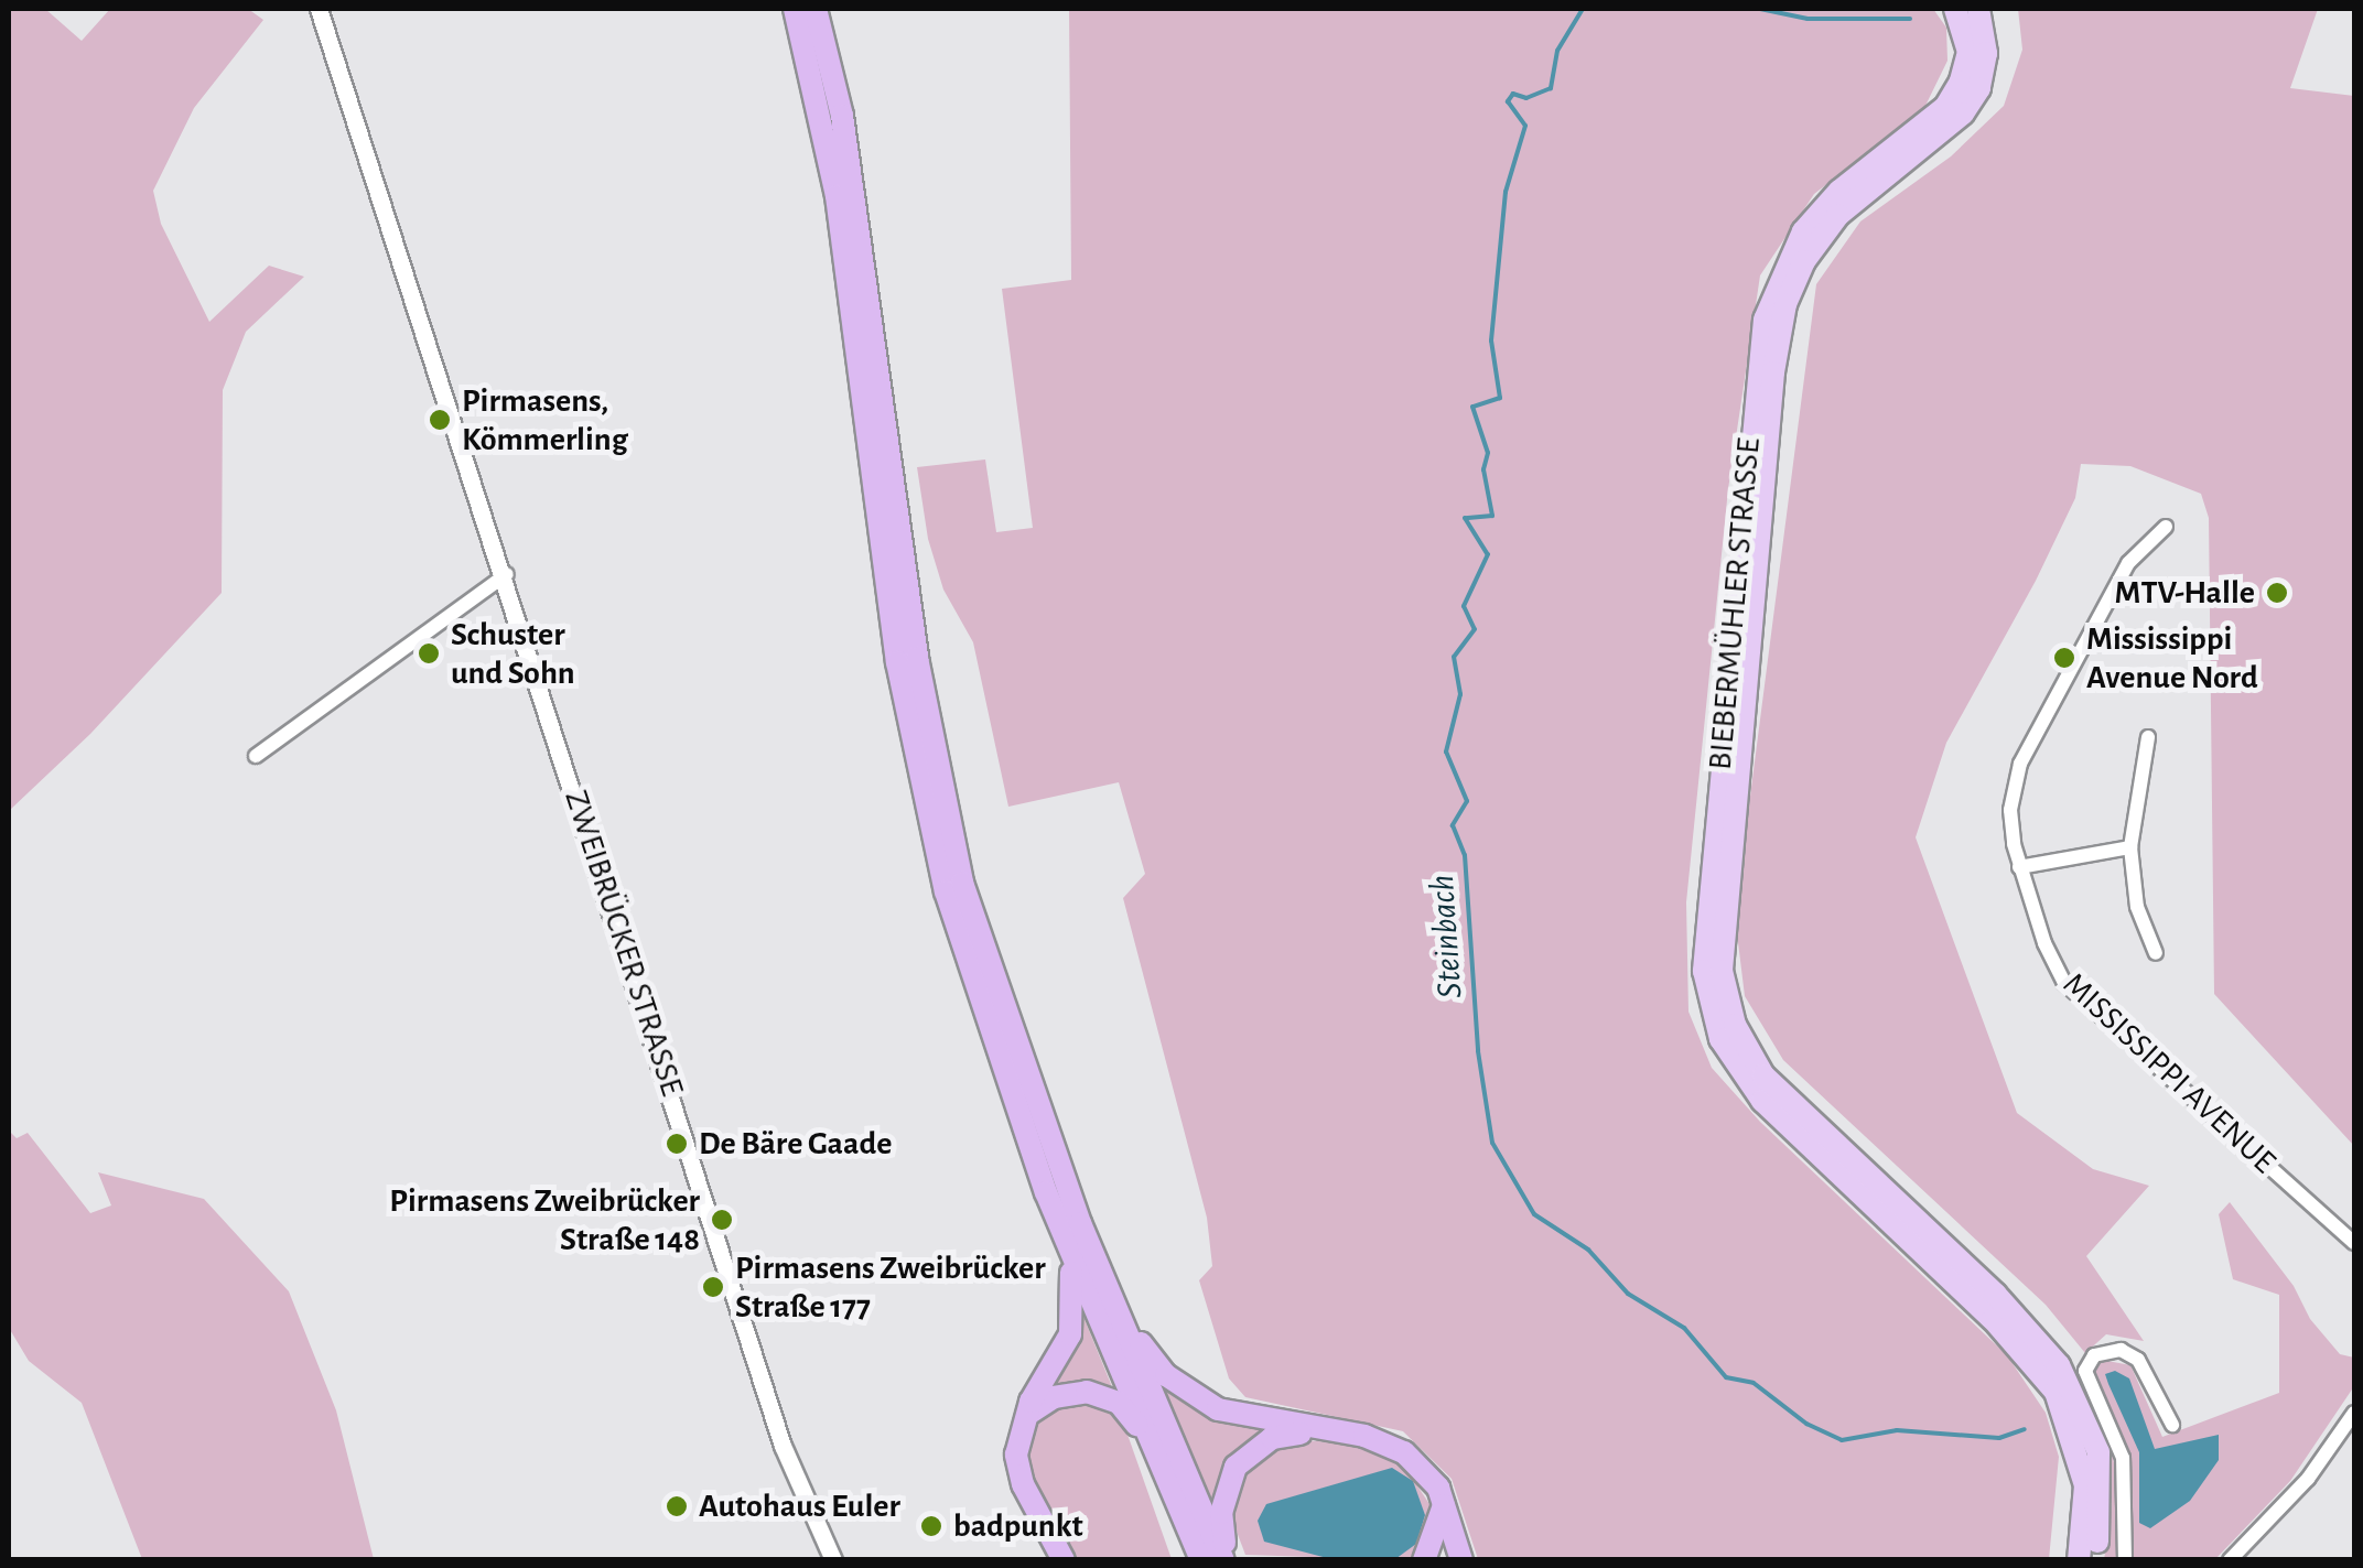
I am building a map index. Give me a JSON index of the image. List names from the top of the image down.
{
  "streets": {
    "main road": ["BIEBERMÜHLER STRASSE"],
    "street": ["ZWEIBRÜCKER STRASSE", "MISSISSIPPI AVENUE"]
  },
  "water": ["Steinbach"],
  "places": [
    "Pirmasens, Kömmerling",
    "MTV-Halle",
    "Schuster und Sohn",
    "Mississippi Avenue Nord",
    "De Bäre Gaade",
    "Pirmasens Zweibrücker Straße 148",
    "Pirmasens Zweibrücker Straße 177",
    "Autohaus Euler",
    "badpunkt"
  ]
}
